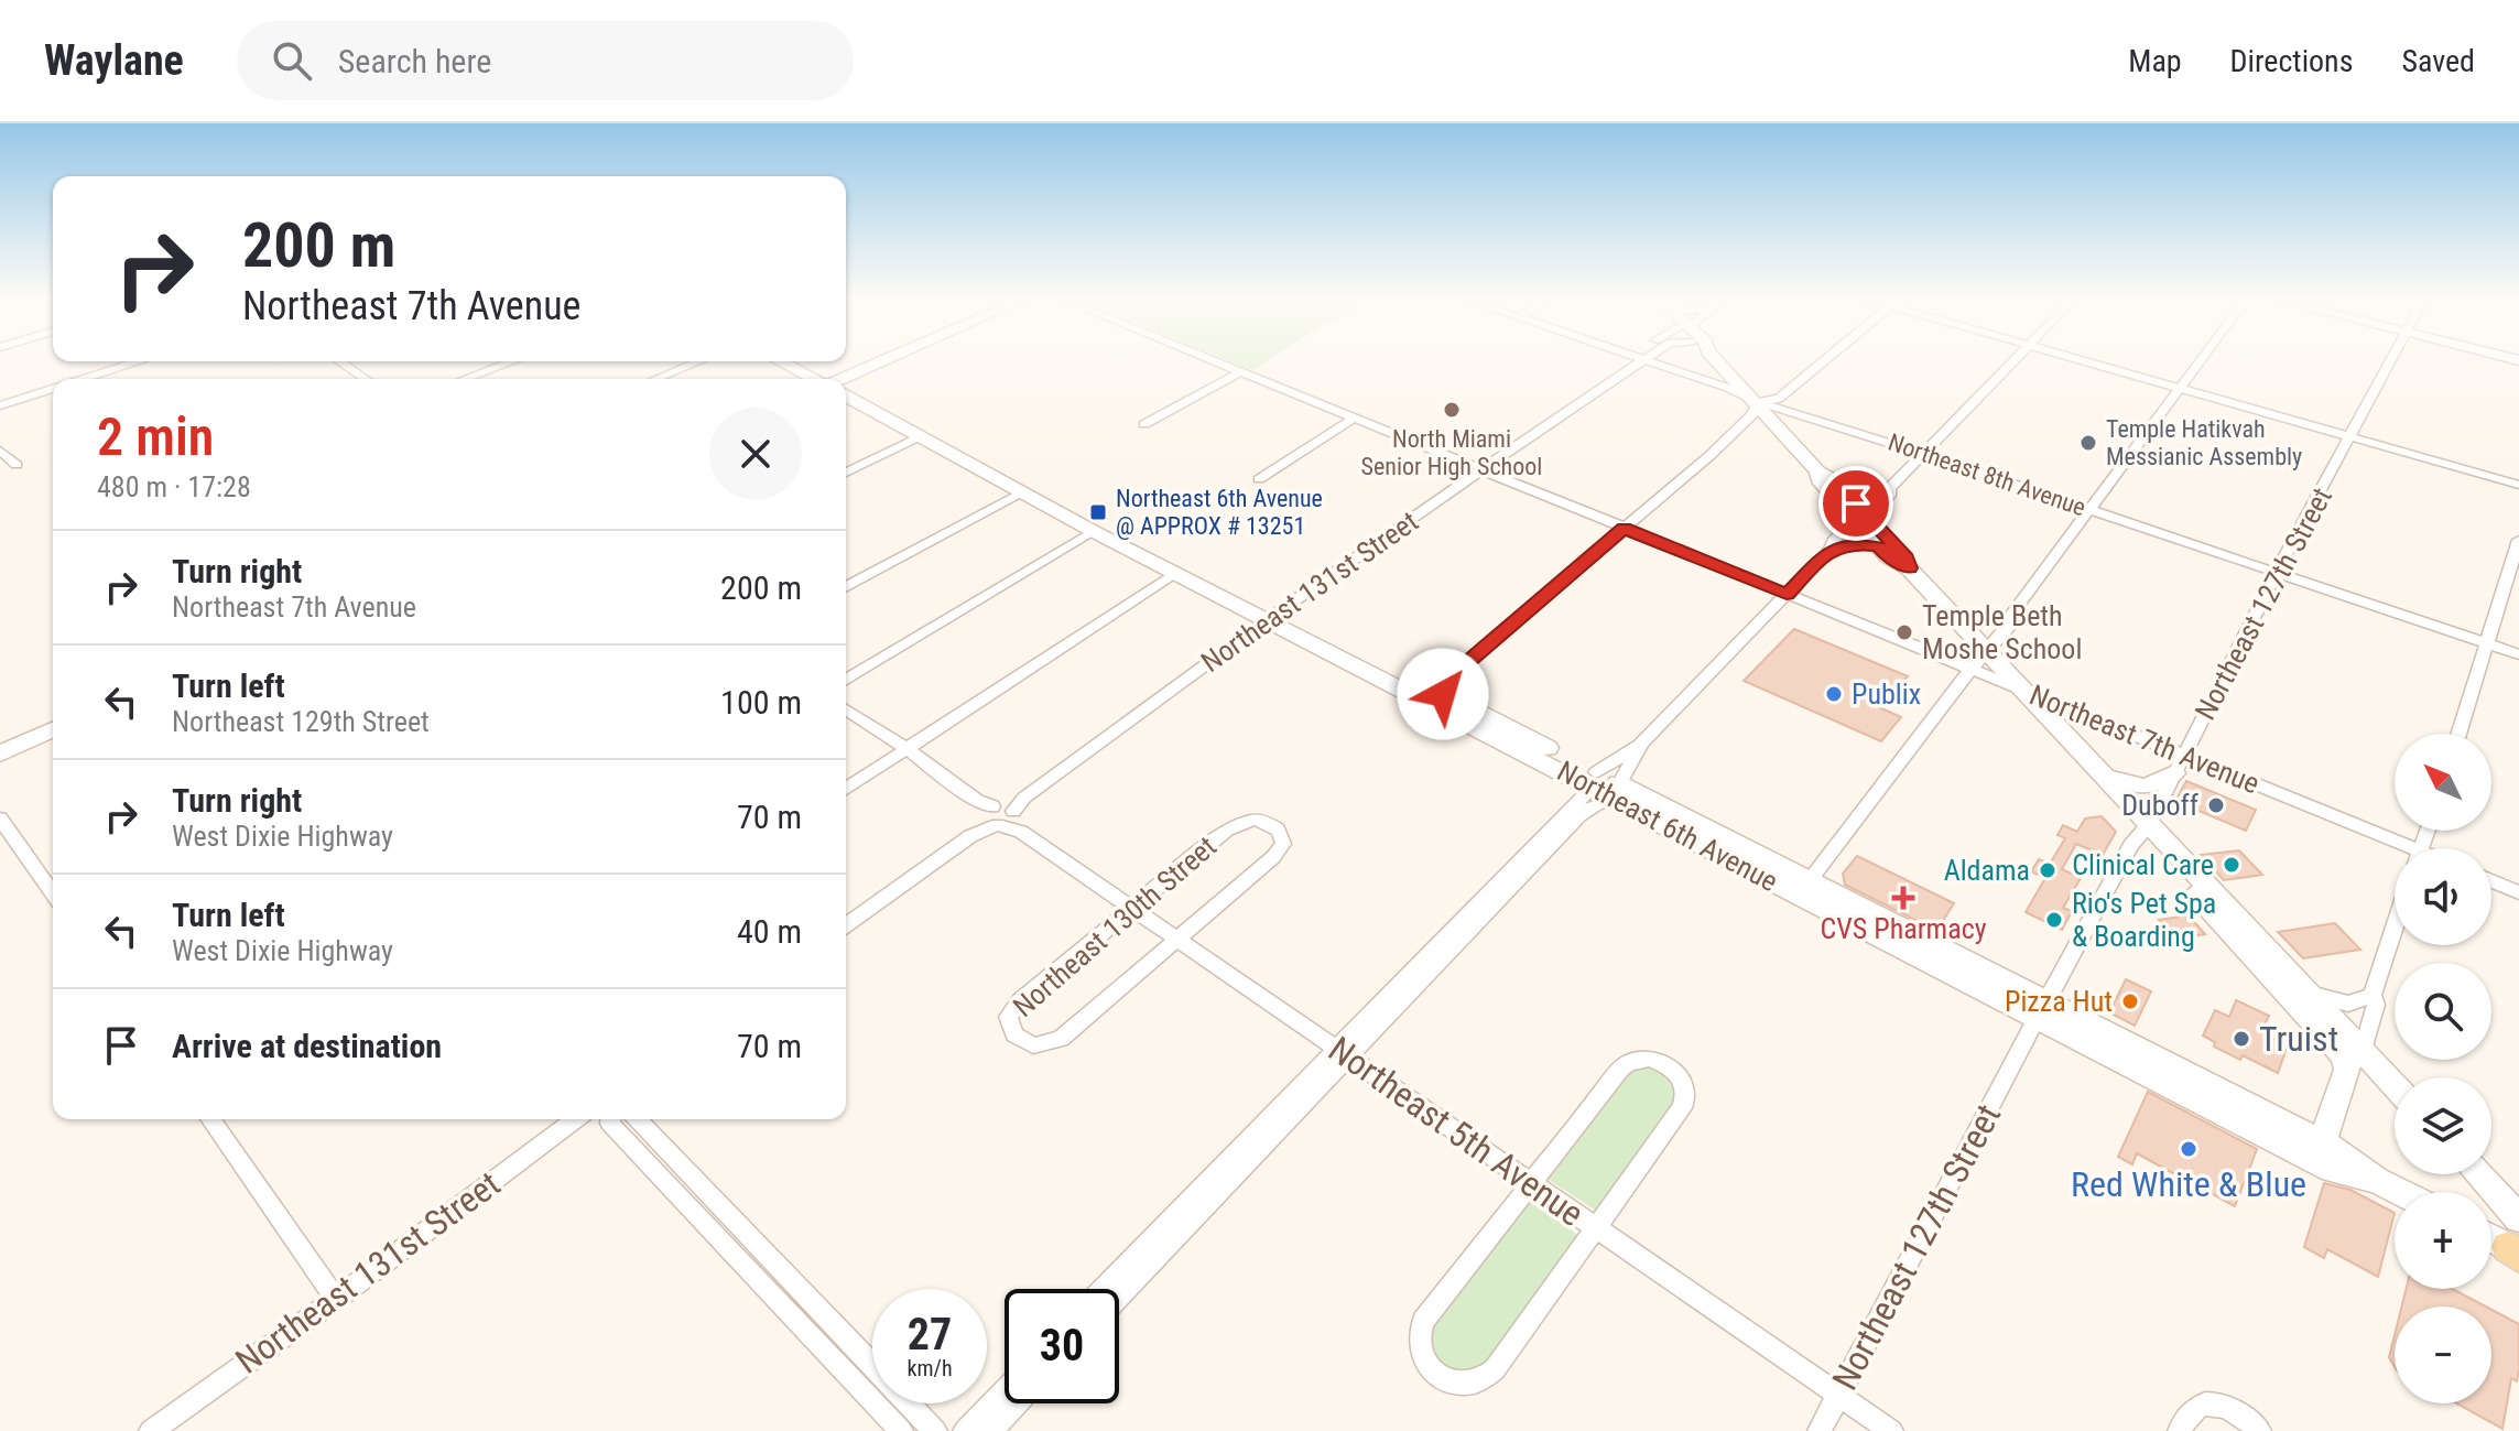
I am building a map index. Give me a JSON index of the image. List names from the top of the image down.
{
  "streets": {
    "main road": ["Northeast 6th Avenue"],
    "street": [
      "Northeast 8th Avenue",
      "Northeast 131st Street",
      "Northeast 127th Street",
      "Northeast 7th Avenue",
      "Northeast 130th Street",
      "Northeast 5th Avenue"
    ]
  },
  "crossings": [
    ["Northeast 8th Avenue", "Northeast 131st Street"],
    ["Northeast 8th Avenue", "Northeast 127th Street"],
    ["Northeast 131st Street", "Northeast 7th Avenue"],
    ["Northeast 131st Street", "Northeast 6th Avenue"],
    ["Northeast 131st Street", "Northeast 5th Avenue"],
    ["Northeast 127th Street", "Northeast 7th Avenue"],
    ["Northeast 127th Street", "Northeast 6th Avenue"],
    ["Northeast 127th Street", "Northeast 5th Avenue"],
    ["Northeast 130th Street", "Northeast 5th Avenue"]
  ],
  "places": {
    "other": [
      "North Miami Senior High School",
      "Temple Hatikvah Messianic Assembly",
      "Temple Beth Moshe School",
      "Publix",
      "Duboff",
      "Clinical Care",
      "Aldama",
      "Rio's Pet Spa & Boarding",
      "Pizza Hut",
      "Truist",
      "Red White & Blue"
    ],
    "transit": ["Northeast 6th Avenue @ APPROX # 13251"],
    "health": ["CVS Pharmacy"]
  },
  "north": "top left",
  "page": {
    "header": "Waylane",
    "search": "Search here",
    "nav": ["Map", "Directions", "Saved"],
    "turn": ["200 m", "Northeast 7th Avenue"],
    "heading": ["2 min", "480 m · 17:28"],
    "list": [
      {
        "name": "Turn right",
        "note": "Northeast 7th Avenue",
        "value": "200 m"
      },
      {
        "name": "Turn left",
        "note": "Northeast 129th Street",
        "value": "100 m"
      },
      {
        "name": "Turn right",
        "note": "West Dixie Highway",
        "value": "70 m"
      },
      {
        "name": "Turn left",
        "note": "West Dixie Highway",
        "value": "40 m"
      },
      {
        "name": "Arrive at destination",
        "value": "70 m"
      }
    ],
    "map_buttons": ["+", "−"],
    "speed": "27 km/h",
    "limit": "30"
  }
}
